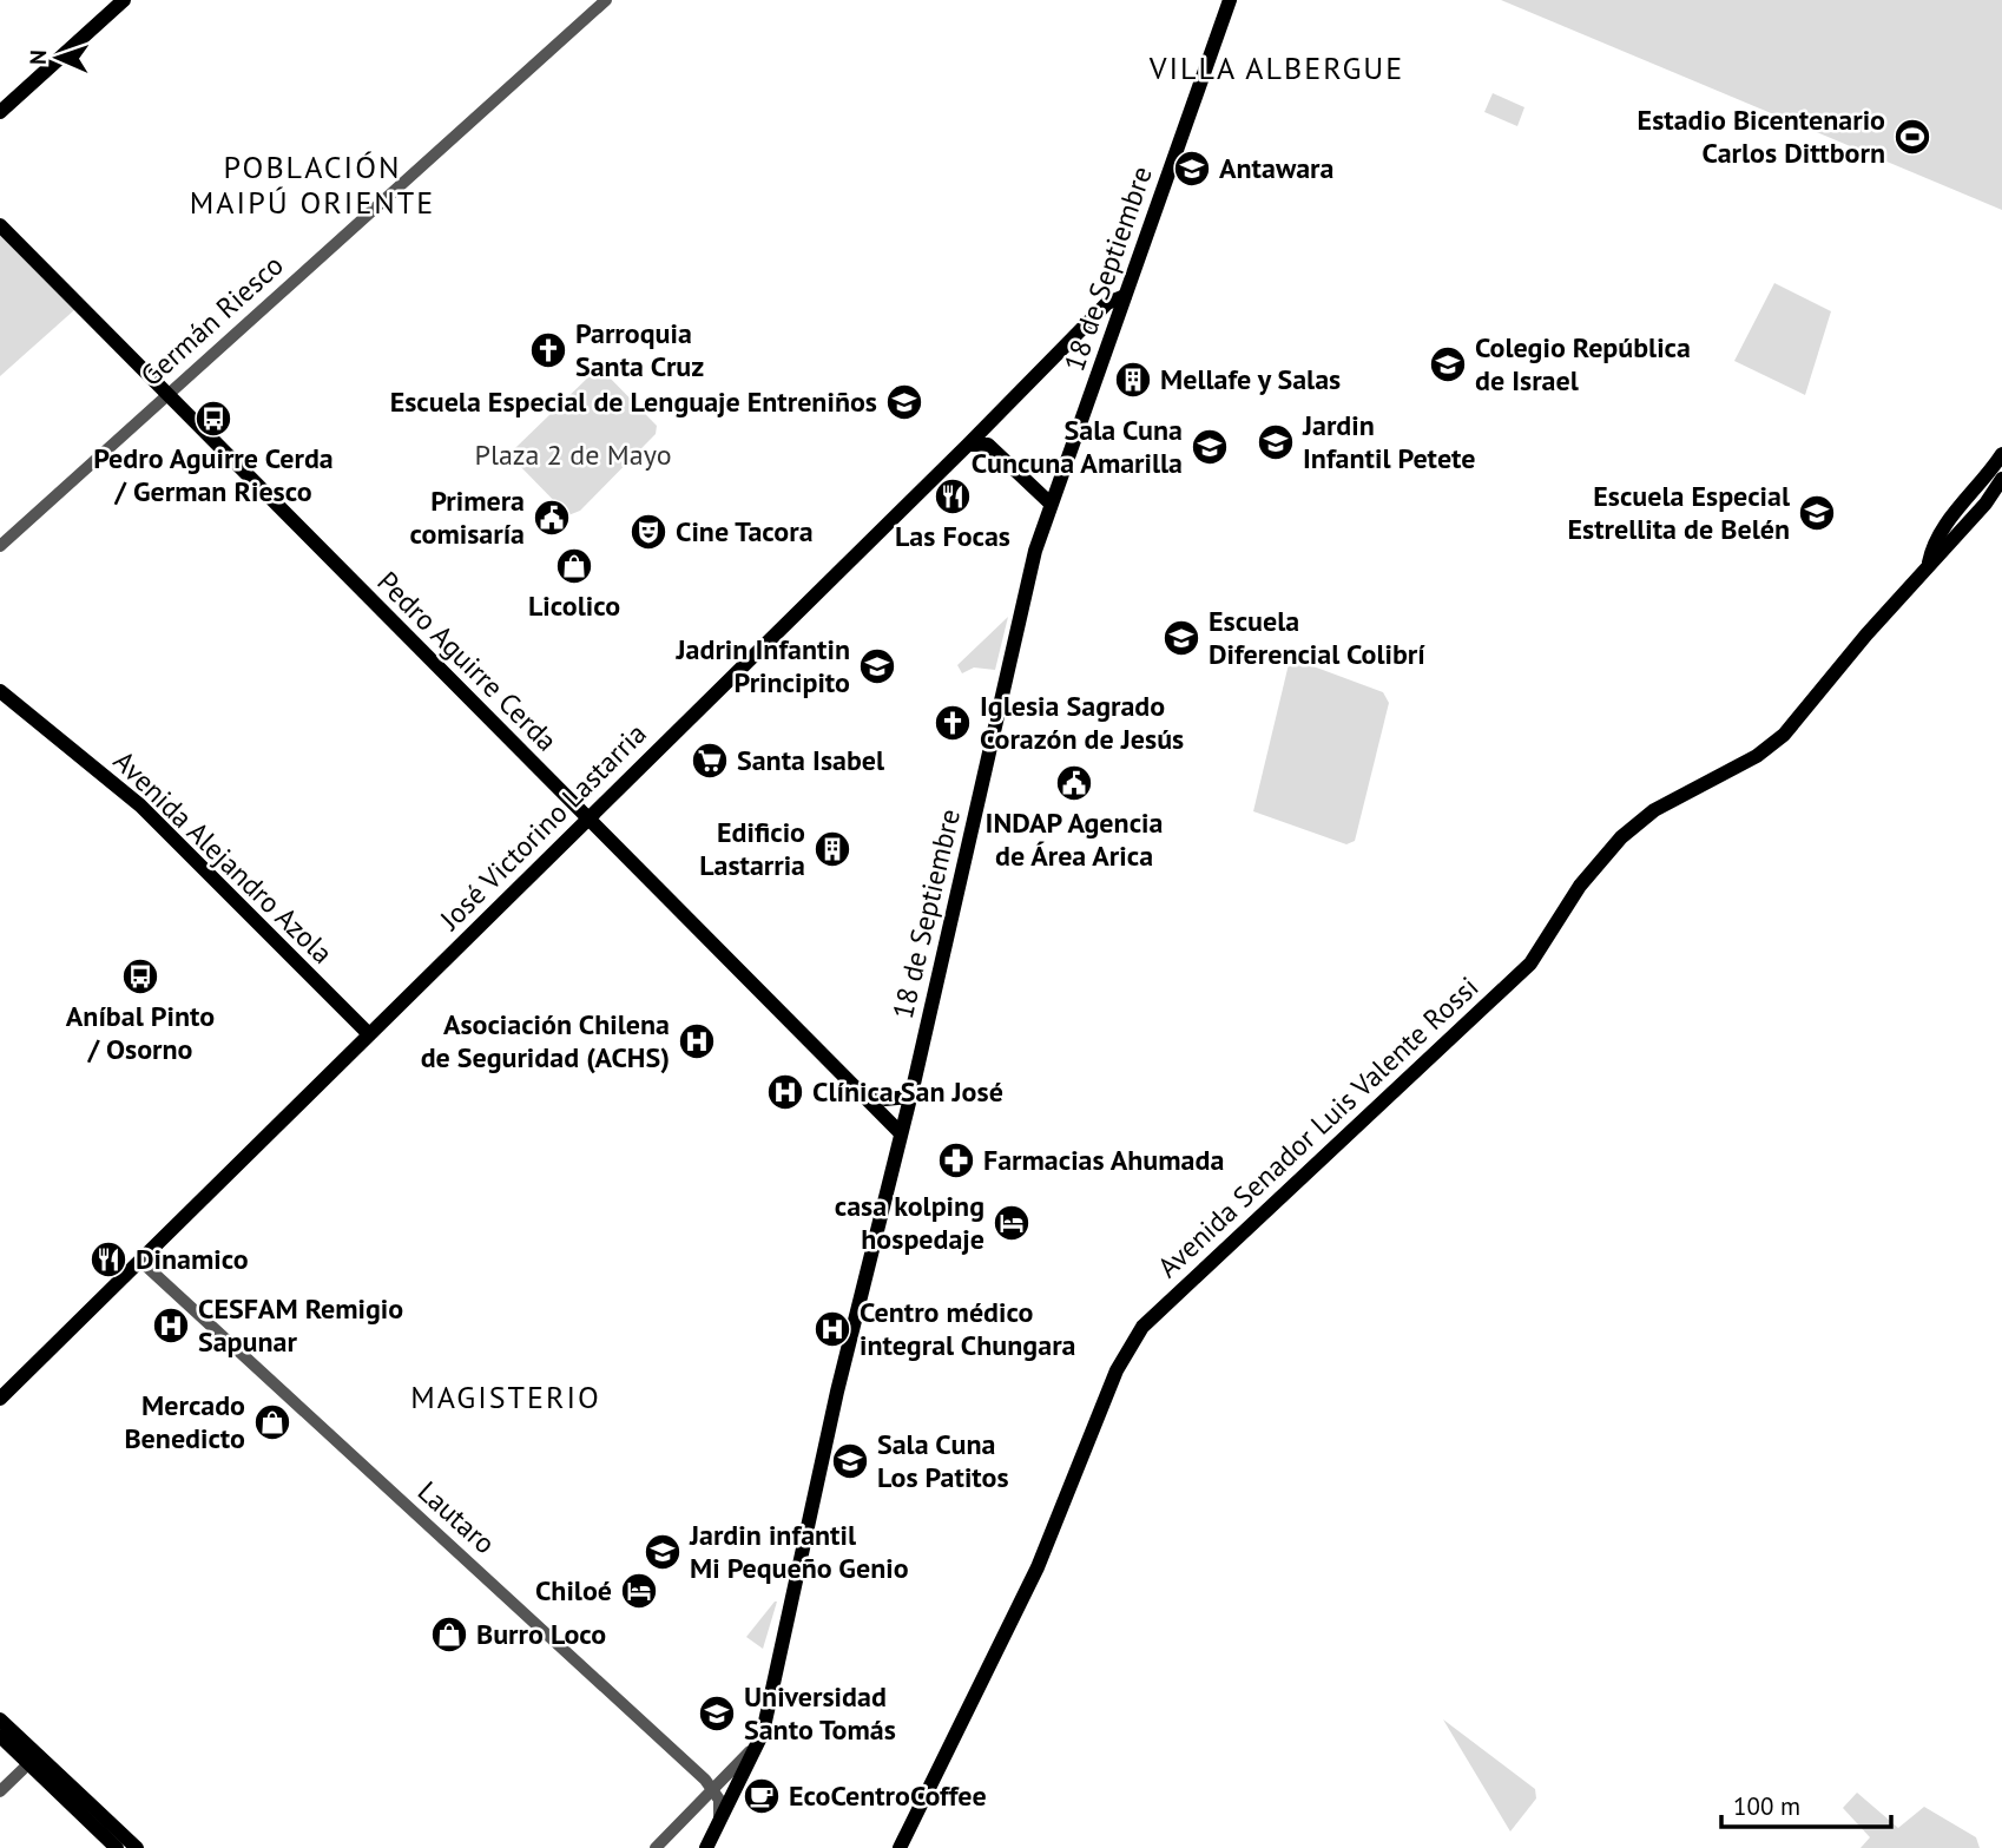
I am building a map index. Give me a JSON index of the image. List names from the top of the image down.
{
  "streets": {
    "main road": [
      "18 de Septiembre",
      "Pedro Aguirre Cerda",
      "José Victorino Lastarria",
      "Avenida Alejandro Azola",
      "Avenida Senador Luis Valente Rossi"
    ],
    "street": ["Germán Riesco", "Lautaro"]
  },
  "crossings": [
    ["18 de Septiembre", "Pedro Aguirre Cerda"],
    ["18 de Septiembre", "José Victorino Lastarria"],
    ["Germán Riesco", "Pedro Aguirre Cerda"],
    ["Pedro Aguirre Cerda", "José Victorino Lastarria"],
    ["José Victorino Lastarria", "Avenida Alejandro Azola"],
    ["José Victorino Lastarria", "Lautaro"]
  ],
  "districts": ["VILLA ALBERGUE", "POBLACIÓN MAIPÚ ORIENTE", "MAGISTERIO"],
  "parks": ["Plaza 2 de Mayo"],
  "places": {
    "sports": ["Estadio Bicentenario Carlos Dittborn"],
    "school or university": [
      "Antawara",
      "Colegio República de Israel",
      "Escuela Especial de Lenguaje Entreniños",
      "Jardin Infantil Petete",
      "Sala Cuna Cuncuna Amarilla",
      "Escuela Especial Estrellita de Belén",
      "Escuela Diferencial Colibrí",
      "Jadrin Infantin Principito",
      "Sala Cuna Los Patitos",
      "Jardin infantil Mi Pequeño Genio",
      "Universidad Santo Tomás"
    ],
    "church": ["Parroquia Santa Cruz", "Iglesia Sagrado Corazón de Jesús"],
    "building": ["Mellafe y Salas", "Edificio Lastarria"],
    "bus stop": ["Pedro Aguirre Cerda / German Riesco", "Aníbal Pinto / Osorno"],
    "restaurant": ["Las Focas", "Dinamico"],
    "public building": ["Primera comisaría", "INDAP Agencia de Área Arica"],
    "theatre": ["Cine Tacora"],
    "shop": ["Licolico", "Mercado Benedicto", "Burro Loco"],
    "supermarket": ["Santa Isabel"],
    "hospital": [
      "Asociación Chilena de Seguridad (ACHS)",
      "Clínica San José",
      "CESFAM Remigio Sapunar",
      "Centro médico integral Chungara"
    ],
    "pharmacy": ["Farmacias Ahumada"],
    "hotel": ["casa kolping hospedaje", "Chiloé"],
    "cafe": ["EcoCentroCoffee"]
  },
  "scale_bar": "100 m",
  "north": "left"
}
